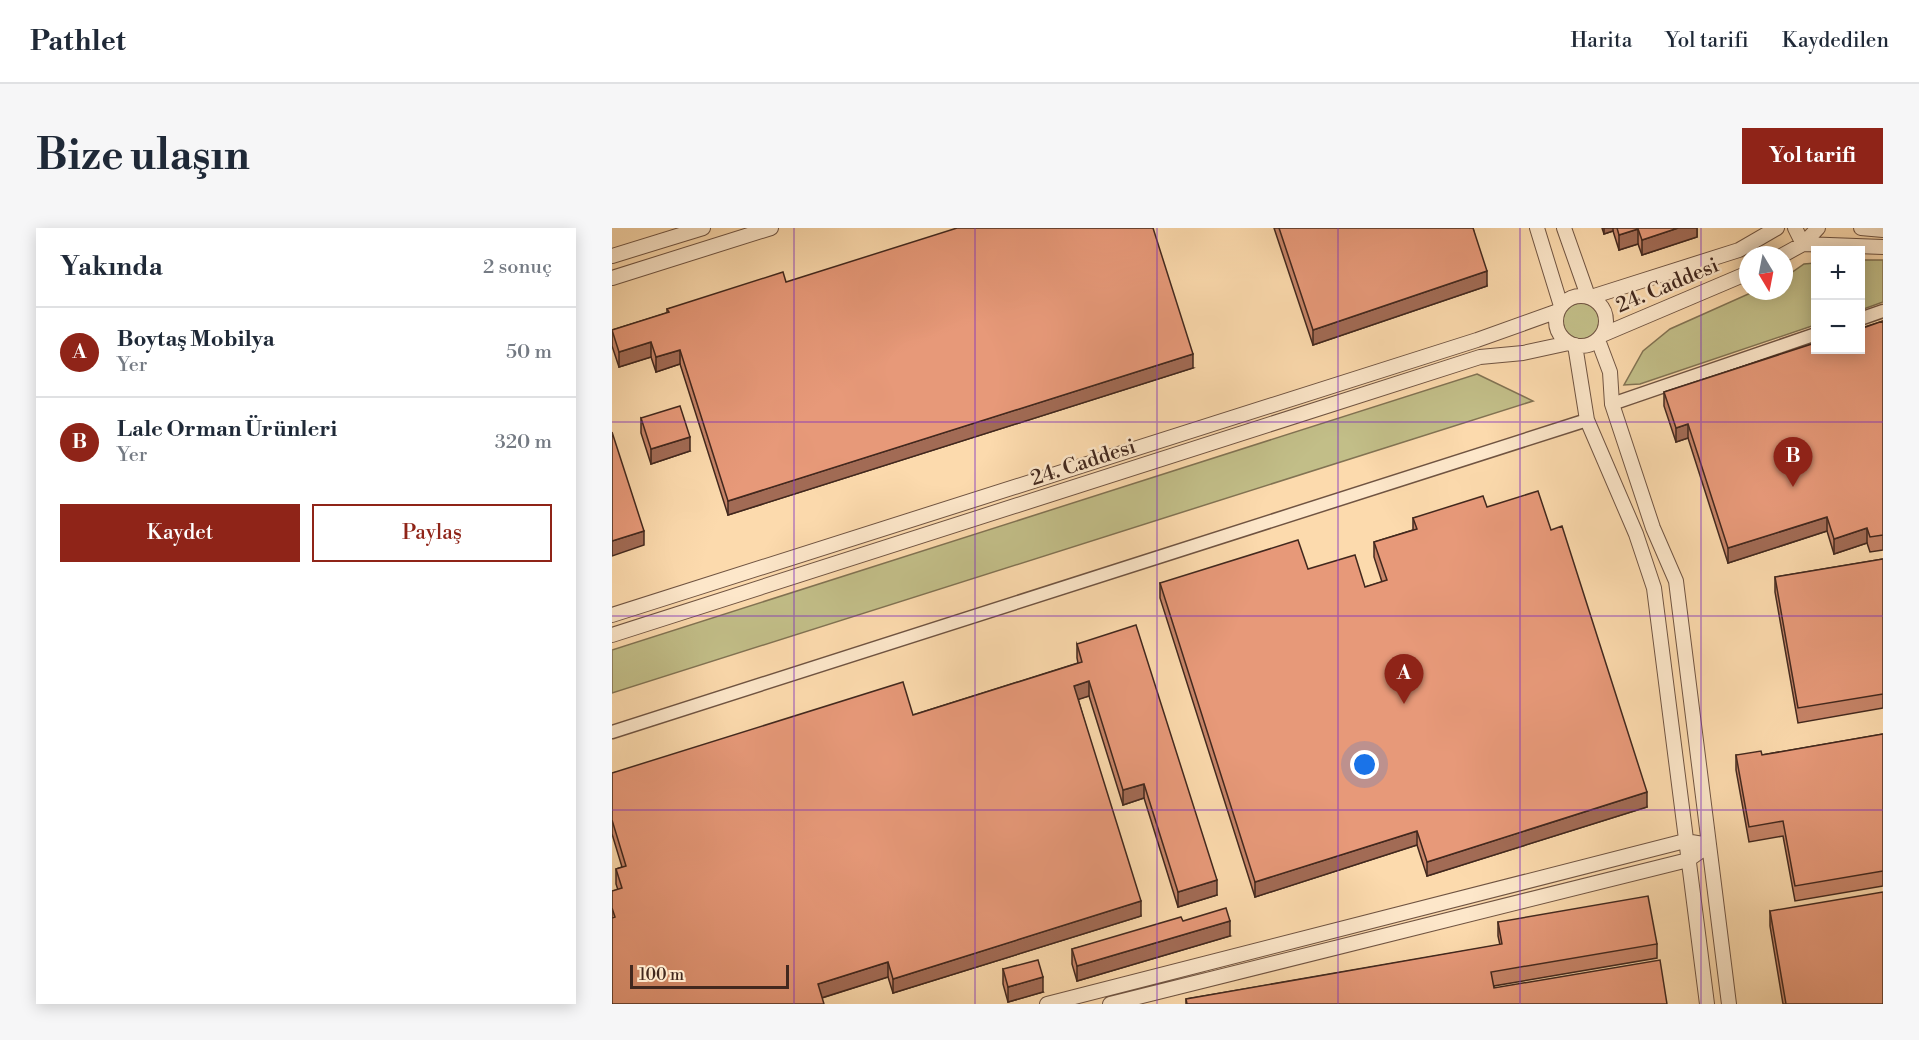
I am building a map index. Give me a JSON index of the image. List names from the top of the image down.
{
  "streets": {
    "street": ["24. Caddesi"]
  },
  "scale_bar": "100 m",
  "north": "bottom",
  "page": {
    "header": "Pathlet",
    "nav": ["Harita", "Yol tarifi", "Kaydedilen"],
    "buttons": [
      "Yol tarifi",
      ["Kaydet", "Paylaş"]
    ],
    "title": "Bize ulaşın",
    "heading": ["Yakında", "2 sonuç"],
    "map_buttons": ["+", "−"],
    "list": [
      {
        "mark": "A",
        "name": "Boytaş Mobilya",
        "note": "Yer",
        "value": "50 m"
      },
      {
        "mark": "B",
        "name": "Lale Orman Ürünleri",
        "note": "Yer",
        "value": "320 m"
      }
    ],
    "pins": ["B", "A"],
    "scale": "100 m"
  }
}
